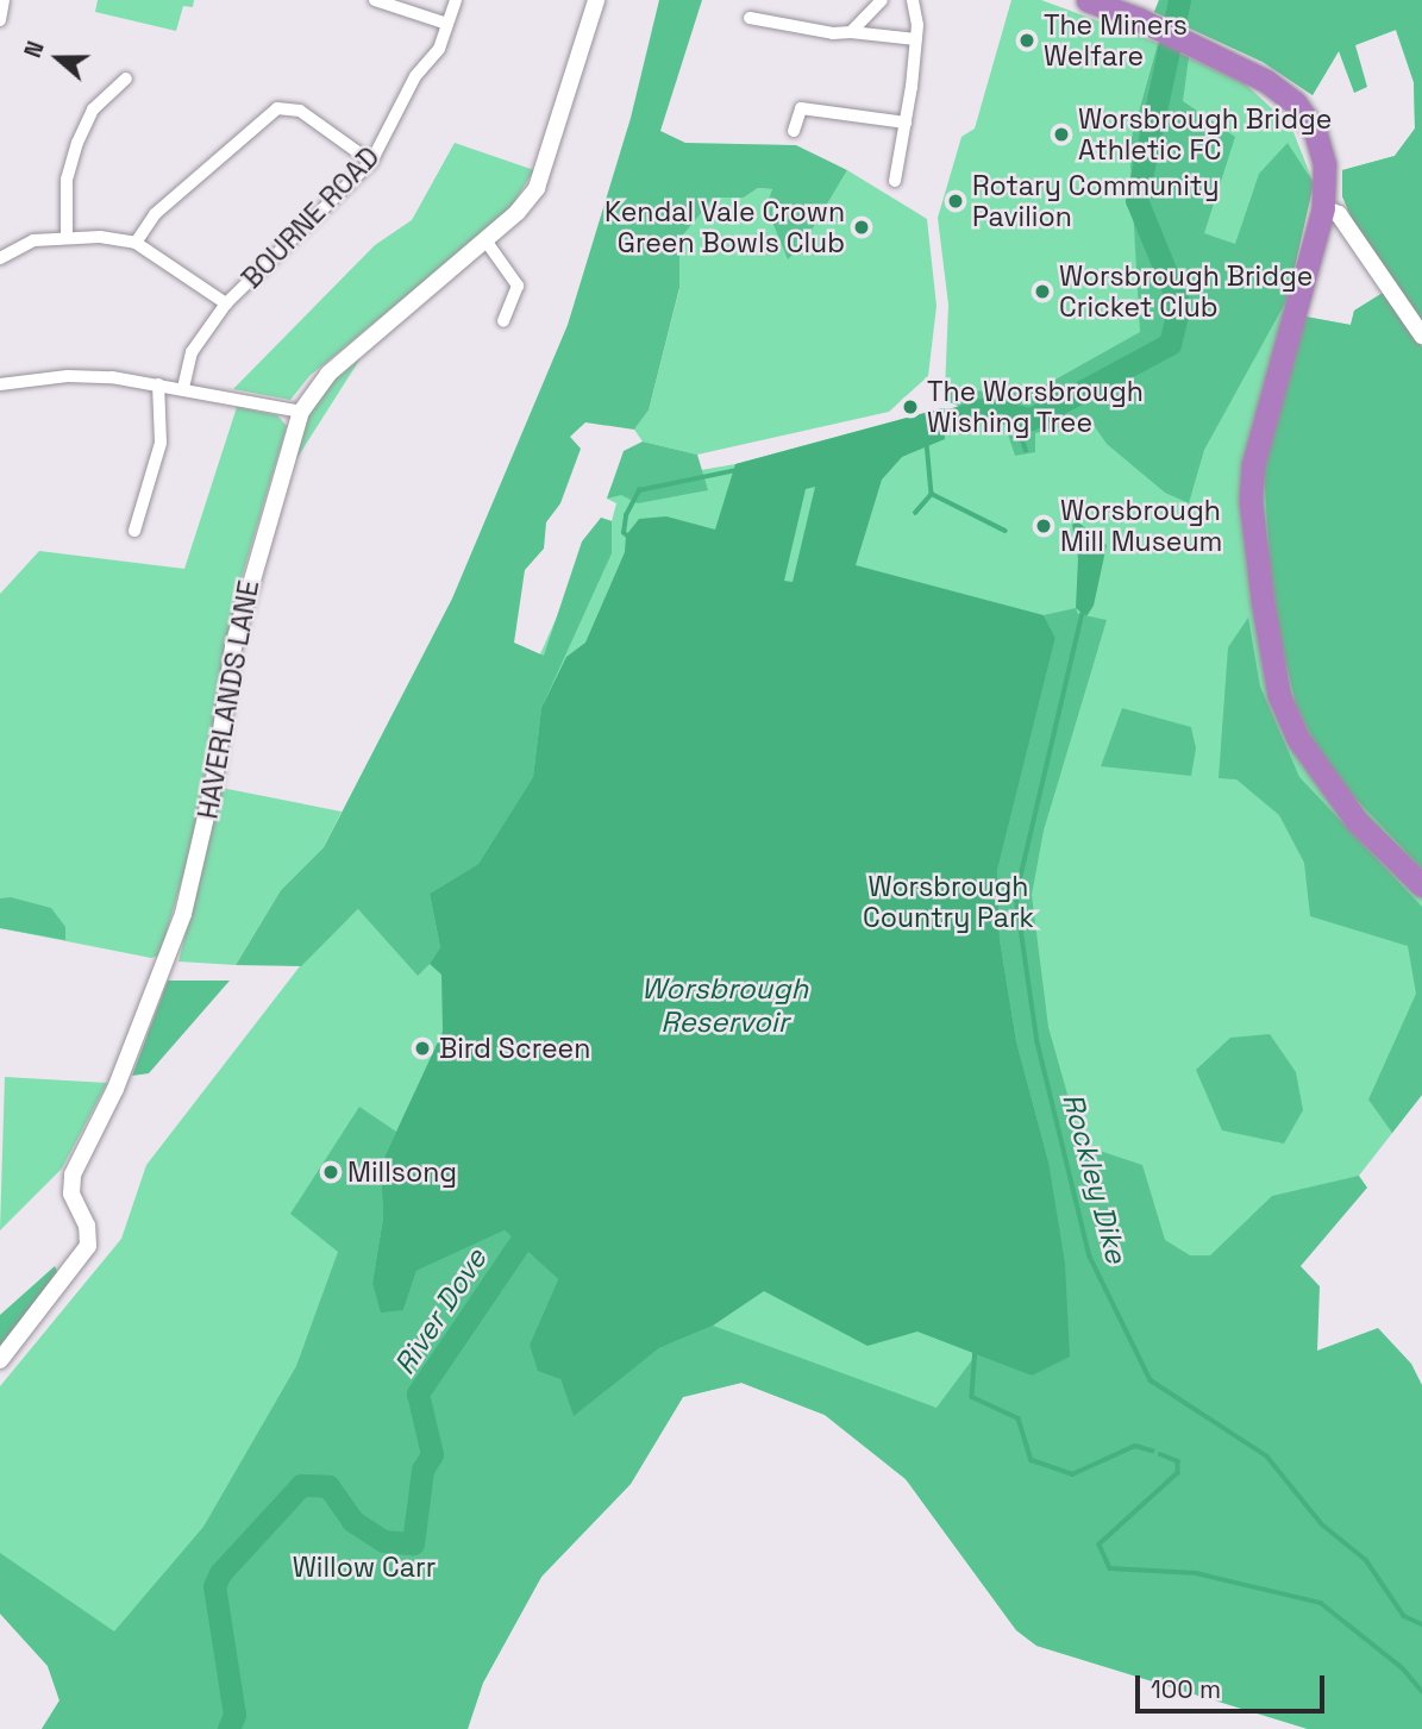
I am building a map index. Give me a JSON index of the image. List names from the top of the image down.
{
  "streets": {
    "street": ["BOURNE ROAD", "HAVERLANDS LANE"]
  },
  "water": ["Worsbrough Reservoir", "Rockley Dike", "River Dove"],
  "parks": ["Worsbrough Country Park", "Willow Carr"],
  "places": [
    "The Miners Welfare",
    "Worsbrough Bridge Athletic FC",
    "Rotary Community Pavilion",
    "Kendal Vale Crown Green Bowls Club",
    "Worsbrough Bridge Cricket Club",
    "The Worsbrough Wishing Tree",
    "Worsbrough Mill Museum",
    "Bird Screen",
    "Millsong"
  ],
  "scale_bar": "100 m",
  "north": "left"
}
